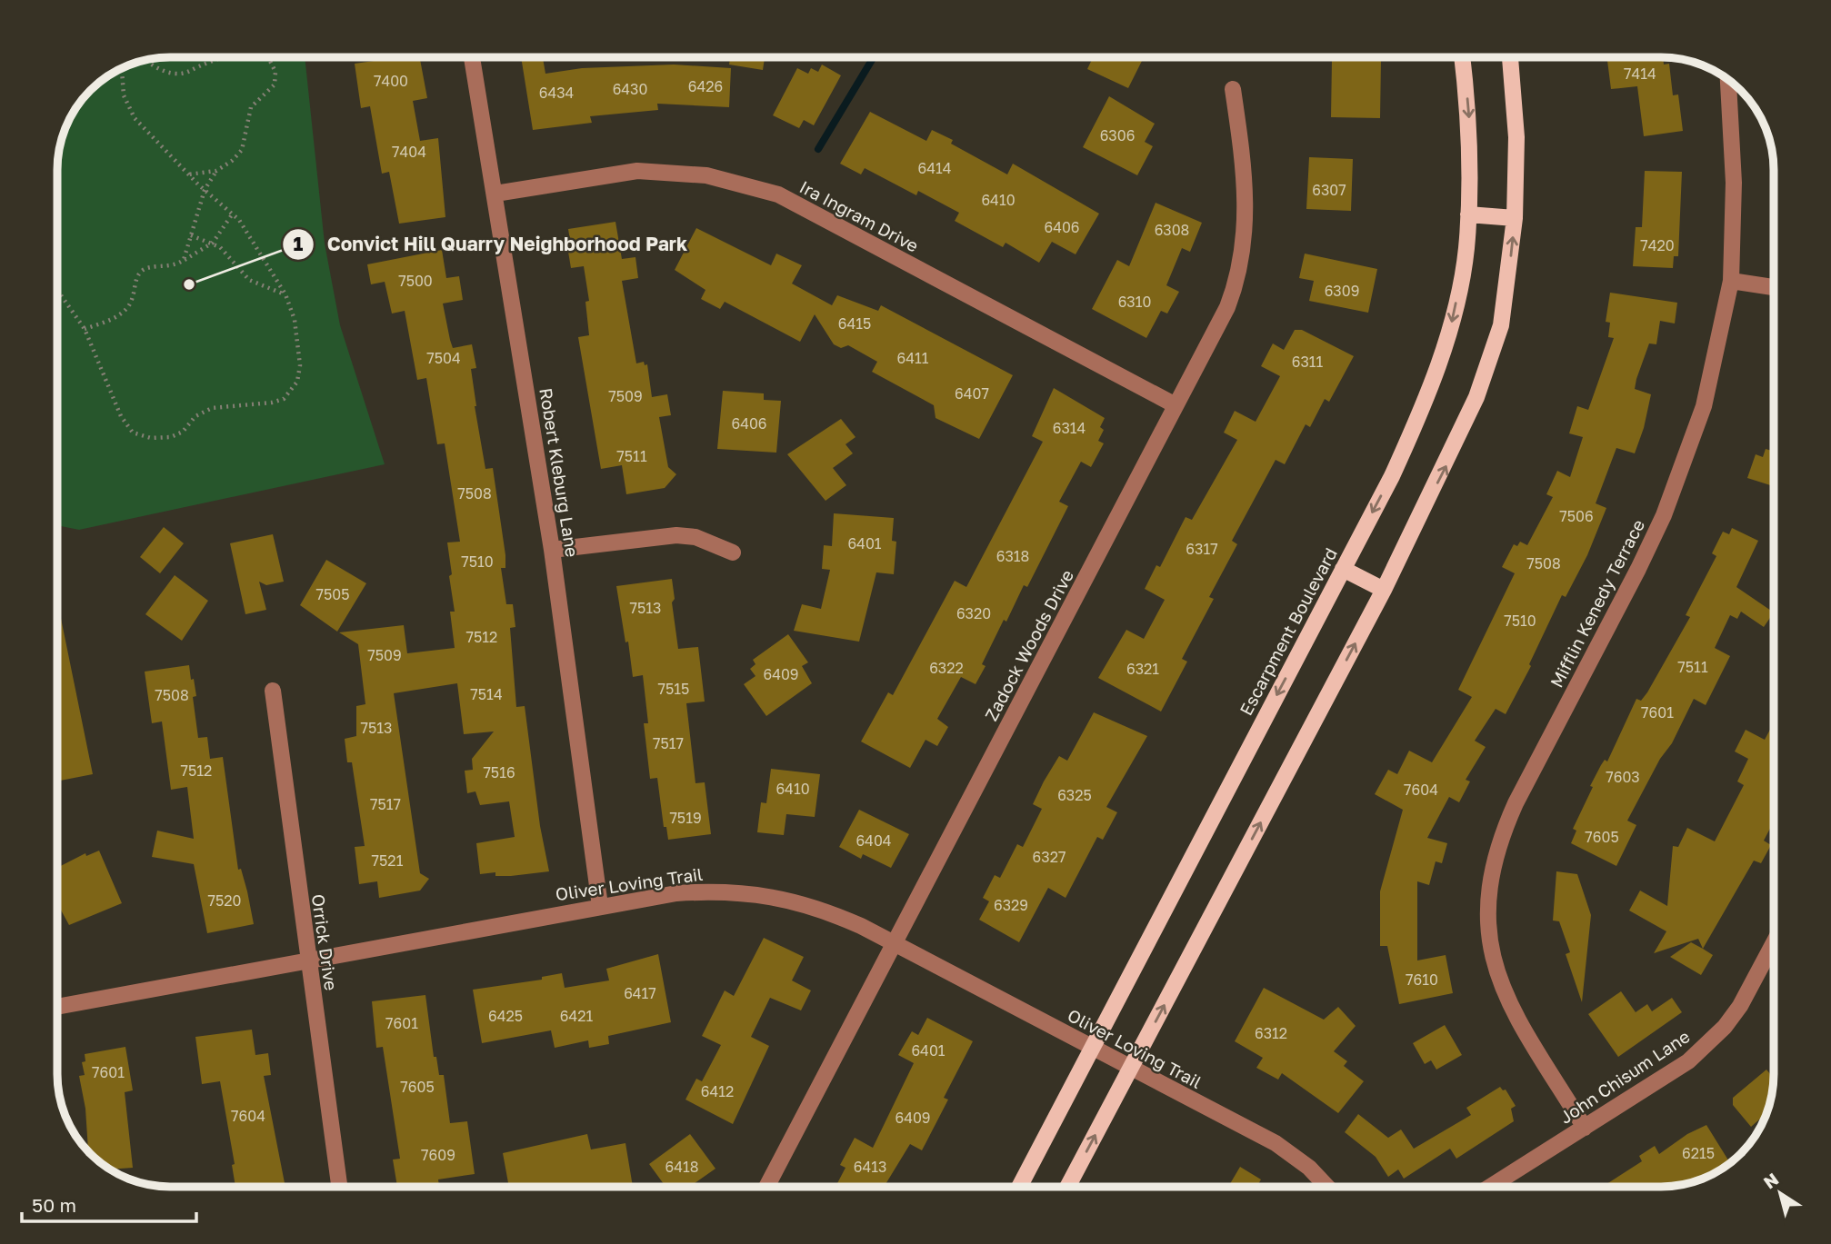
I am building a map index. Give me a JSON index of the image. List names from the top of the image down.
{
  "streets": {
    "main road": ["Escarpment Boulevard"],
    "street": [
      "Ira Ingram Drive",
      "Robert Kleburg Lane",
      "Mifflin Kenedy Terrace",
      "Zadock Woods Drive",
      "Oliver Loving Trail",
      "Orrick Drive",
      "John Chisum Lane"
    ]
  },
  "crossings": [
    ["Ira Ingram Drive", "Robert Kleburg Lane"],
    ["Ira Ingram Drive", "Zadock Woods Drive"],
    ["Robert Kleburg Lane", "Oliver Loving Trail"],
    ["Mifflin Kenedy Terrace", "John Chisum Lane"],
    ["Escarpment Boulevard", "Oliver Loving Trail"],
    ["Zadock Woods Drive", "Oliver Loving Trail"],
    ["Oliver Loving Trail", "Orrick Drive"]
  ],
  "places": ["Convict Hill Quarry Neighborhood Park"],
  "house_numbers": [
    "7414",
    "7400",
    "6426",
    "6430",
    "6434",
    "6306",
    "7404",
    "6414",
    "6307",
    "6410",
    "6406",
    "6308",
    "7420",
    "7500",
    "6309",
    "6310",
    "6415",
    "7504",
    "6411",
    "6311",
    "6407",
    "7509",
    "6406",
    "6314",
    "7511",
    "7508",
    "7506",
    "6401",
    "6317",
    "6318",
    "7510",
    "7508",
    "7505",
    "7513",
    "6320",
    "7510",
    "7512",
    "7509",
    "7511",
    "6322",
    "6321",
    "6409",
    "7515",
    "7514",
    "7508",
    "7601",
    "7513",
    "7517",
    "7512",
    "7516",
    "7603",
    "6410",
    "7604",
    "6325",
    "7517",
    "7519",
    "7605",
    "6404",
    "6327",
    "7521",
    "7520",
    "6329",
    "7610",
    "6417",
    "6425",
    "6421",
    "7601",
    "6312",
    "6401",
    "7601",
    "7605",
    "6412",
    "7604",
    "6409",
    "6215",
    "7609",
    "6418",
    "6413"
  ],
  "scale_bar": "50 m",
  "north": "top left"
}
